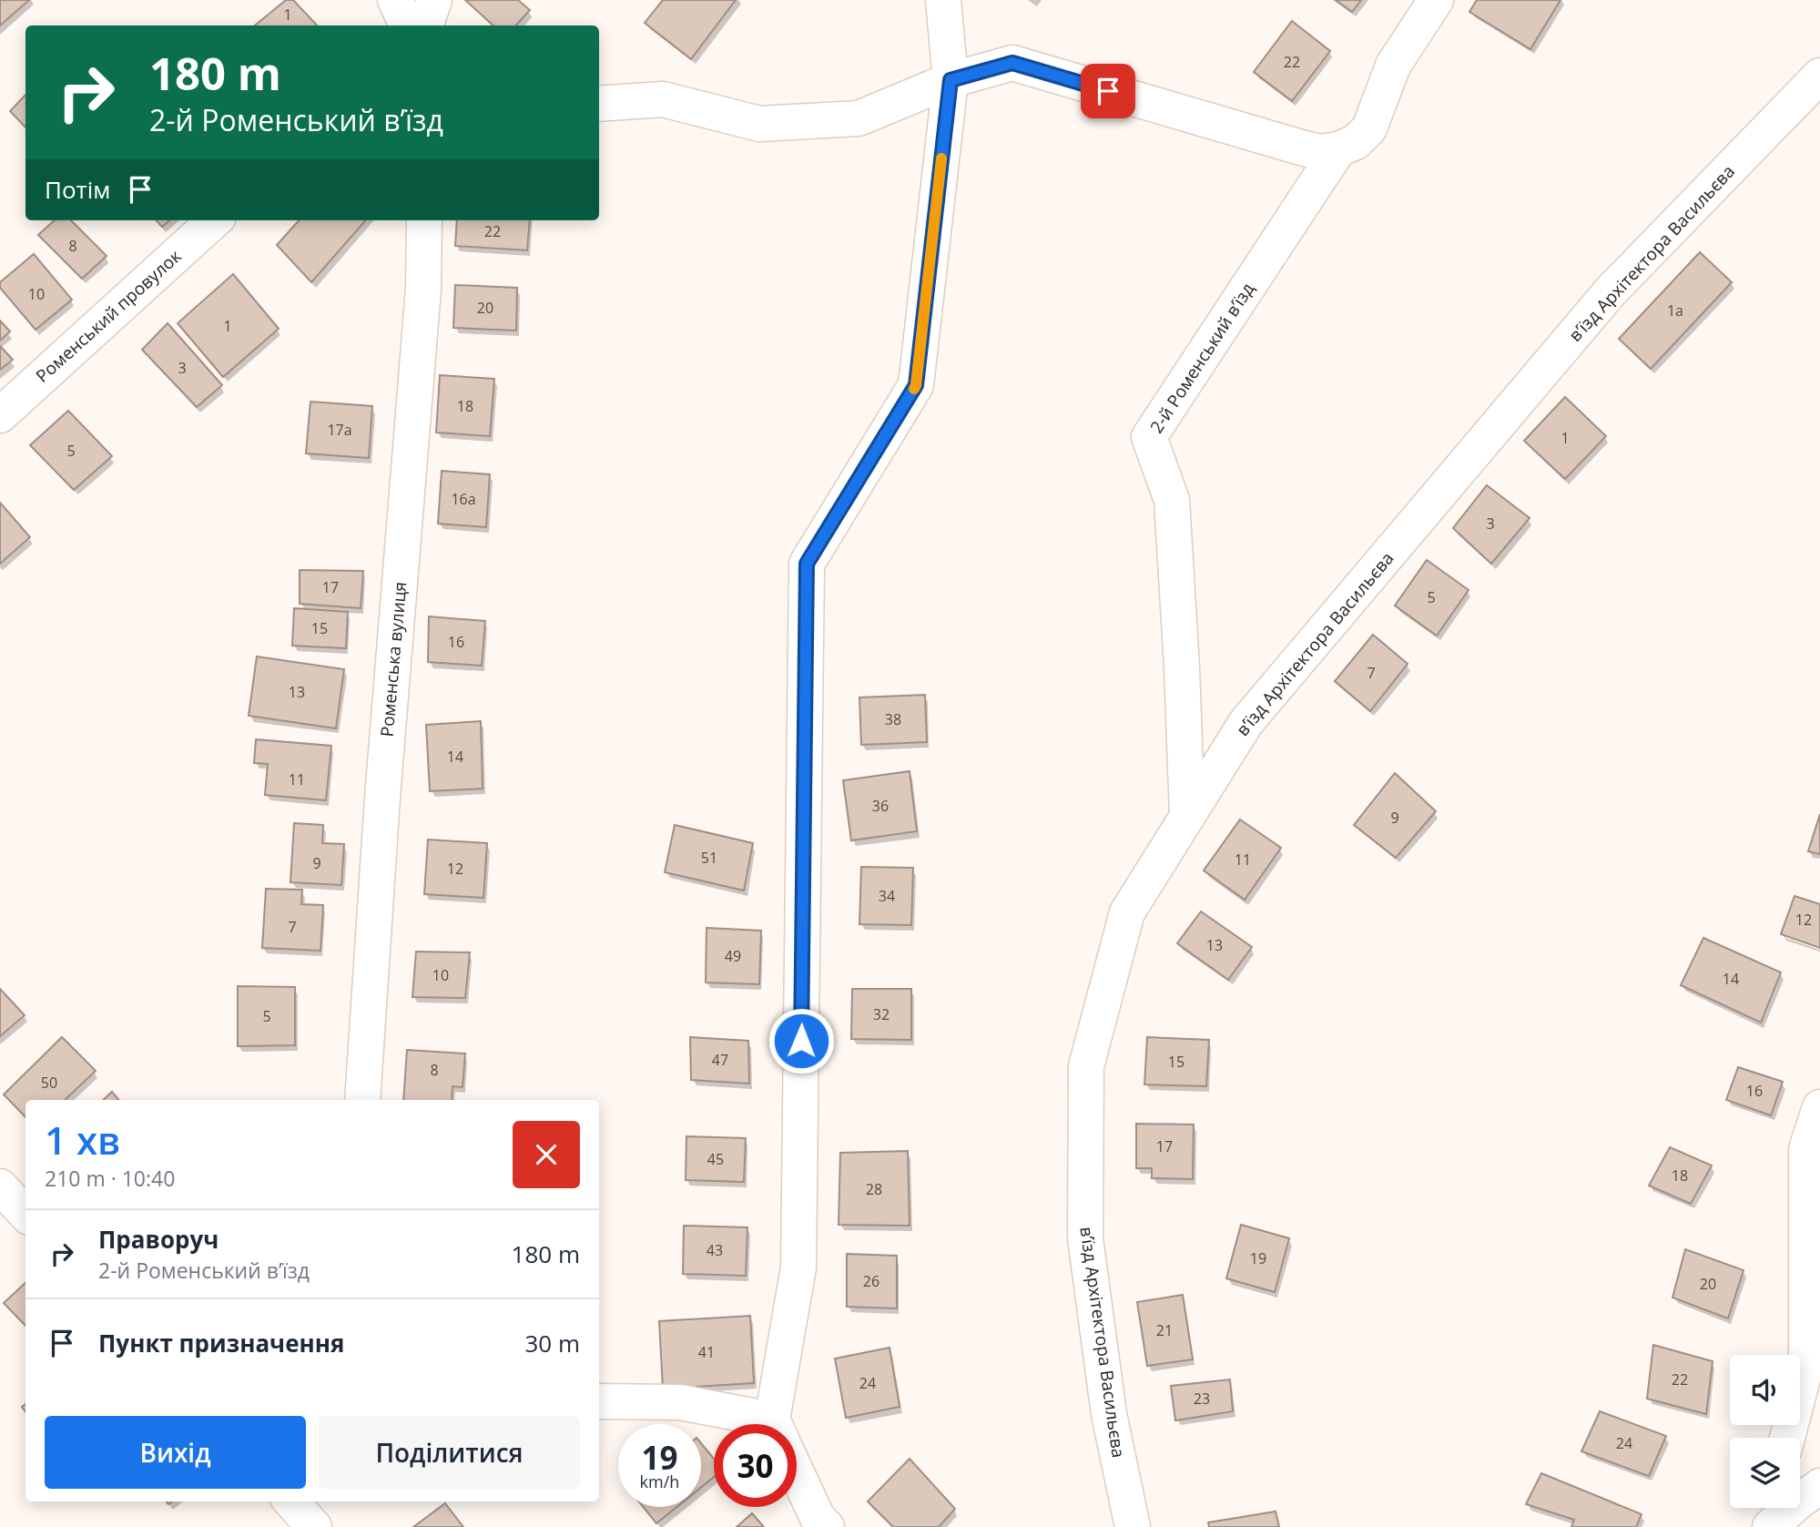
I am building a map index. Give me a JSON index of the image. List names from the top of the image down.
{
  "streets": {
    "street": [
      "в’їзд Архітектора Васильєва",
      "Роменський провулок",
      "2-й Роменський в’їзд",
      "Роменська вулиця"
    ]
  },
  "crossings": [
    ["в’їзд Архітектора Васильєва", "2-й Роменський в’їзд"]
  ],
  "house_numbers": [
    "1",
    "22",
    "22",
    "8",
    "10",
    "20",
    "1а",
    "1",
    "3",
    "18",
    "17а",
    "1",
    "5",
    "16а",
    "3",
    "17",
    "5",
    "15",
    "16",
    "7",
    "13",
    "38",
    "14",
    "11",
    "36",
    "9",
    "51",
    "11",
    "9",
    "12",
    "34",
    "12",
    "7",
    "13",
    "49",
    "10",
    "14",
    "32",
    "5",
    "47",
    "15",
    "8",
    "50",
    "16",
    "17",
    "45",
    "18",
    "28",
    "43",
    "19",
    "26",
    "20",
    "21",
    "41",
    "22",
    "24",
    "23",
    "24"
  ],
  "page": {
    "turn": ["180 m", "2-й Роменський в’їзд"],
    "then": "Потім",
    "heading": ["1 хв", "210 m · 10:40"],
    "list": [
      {
        "name": "Праворуч",
        "note": "2-й Роменський в’їзд",
        "value": "180 m"
      },
      {
        "name": "Пункт призначення",
        "value": "30 m"
      }
    ],
    "buttons": ["Вихід", "Поділитися"],
    "speed": "19 km/h",
    "limit": "30"
  }
}
